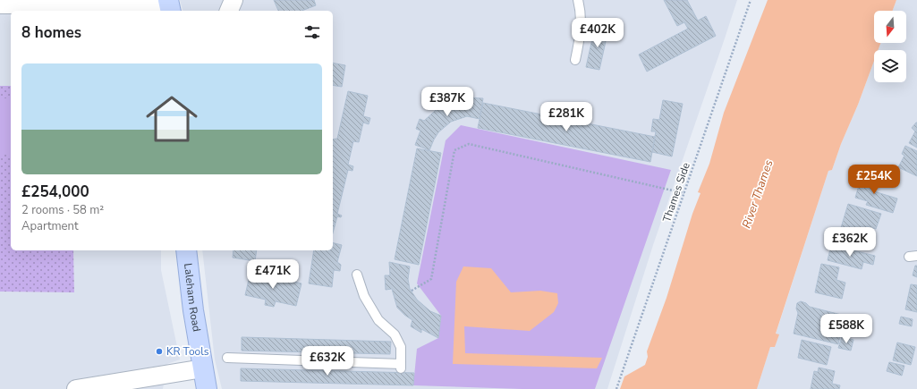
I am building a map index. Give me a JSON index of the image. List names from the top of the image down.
{
  "streets": {
    "main road": ["Laleham Road"],
    "path": ["Thames Side"]
  },
  "water": ["River Thames"],
  "places": ["KR Tools"],
  "north": "bottom",
  "page": {
    "heading": "8 homes",
    "price": [
      "£402K",
      "£387K",
      "£281K",
      "£254K",
      "£362K",
      "£471K",
      "£588K",
      "£632K"
    ],
    "list": [
      {
        "name": "£254,000",
        "note": "2 rooms · 58 m² · Apartment"
      }
    ]
  }
}
